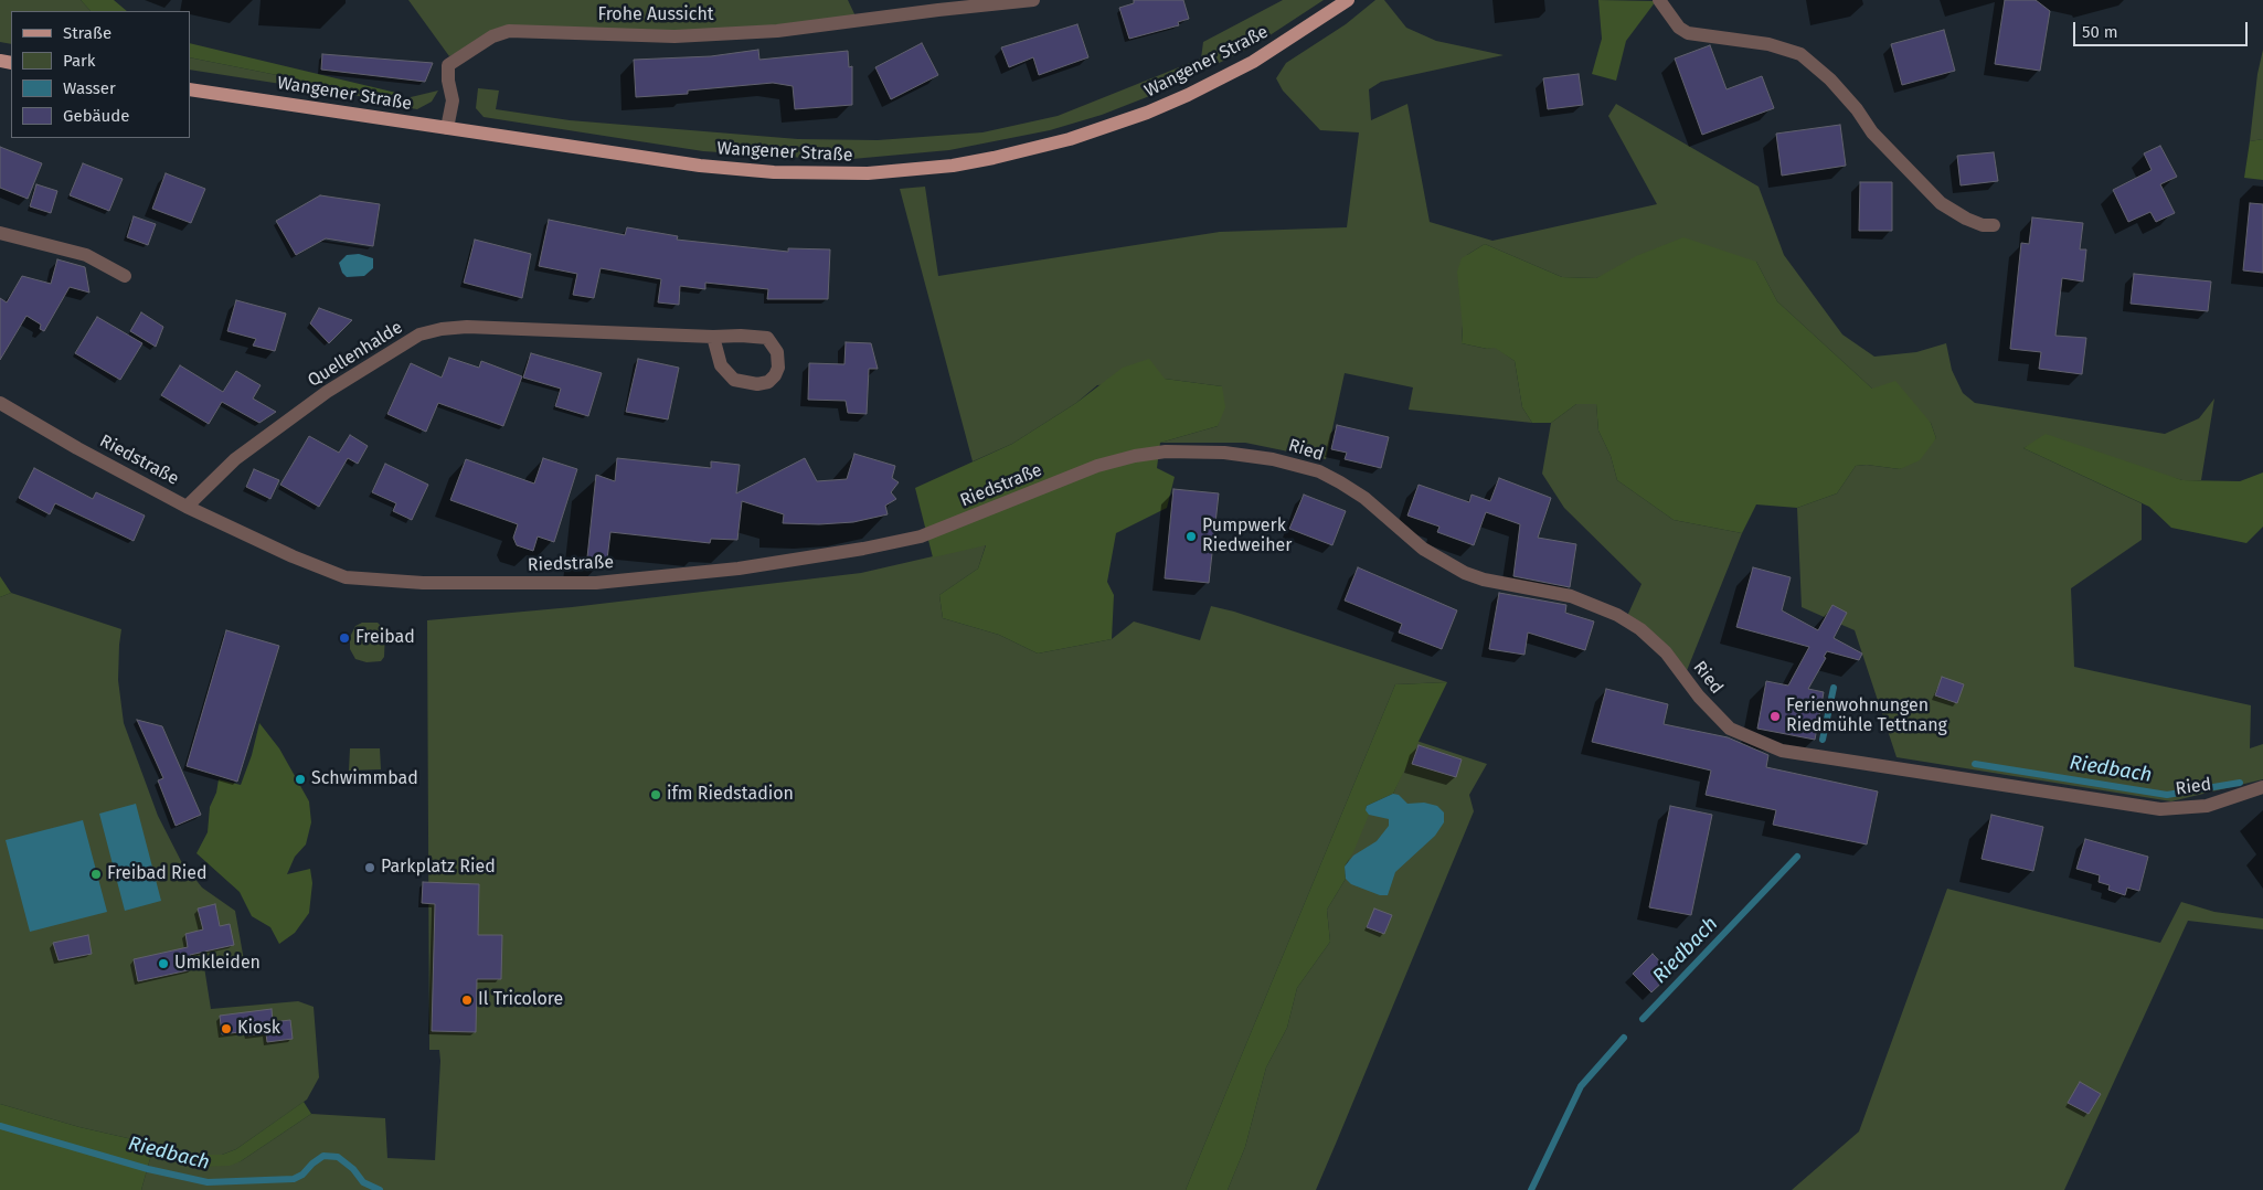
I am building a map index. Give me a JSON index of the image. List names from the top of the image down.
{
  "streets": {
    "main road": ["Wangener Straße"],
    "street": [
      "Frohe Aussicht",
      "Quellenhalde",
      "Ried",
      "Riedstraße"
    ]
  },
  "crossings": [
    ["Frohe Aussicht", "Wangener Straße"],
    ["Quellenhalde", "Riedstraße"],
    ["Ried", "Riedstraße"]
  ],
  "water": ["Riedbach"],
  "places": [
    "Pumpwerk Riedweiher",
    "Freibad",
    "Ferienwohnungen Riedmühle Tettnang",
    "Schwimmbad",
    "ifm Riedstadion",
    "Parkplatz Ried",
    "Freibad Ried",
    "Umkleiden",
    "Il Tricolore",
    "Kiosk"
  ],
  "legend": [
    "Straße",
    "Park",
    "Wasser",
    "Gebäude"
  ],
  "scale_bar": "50 m"
}
